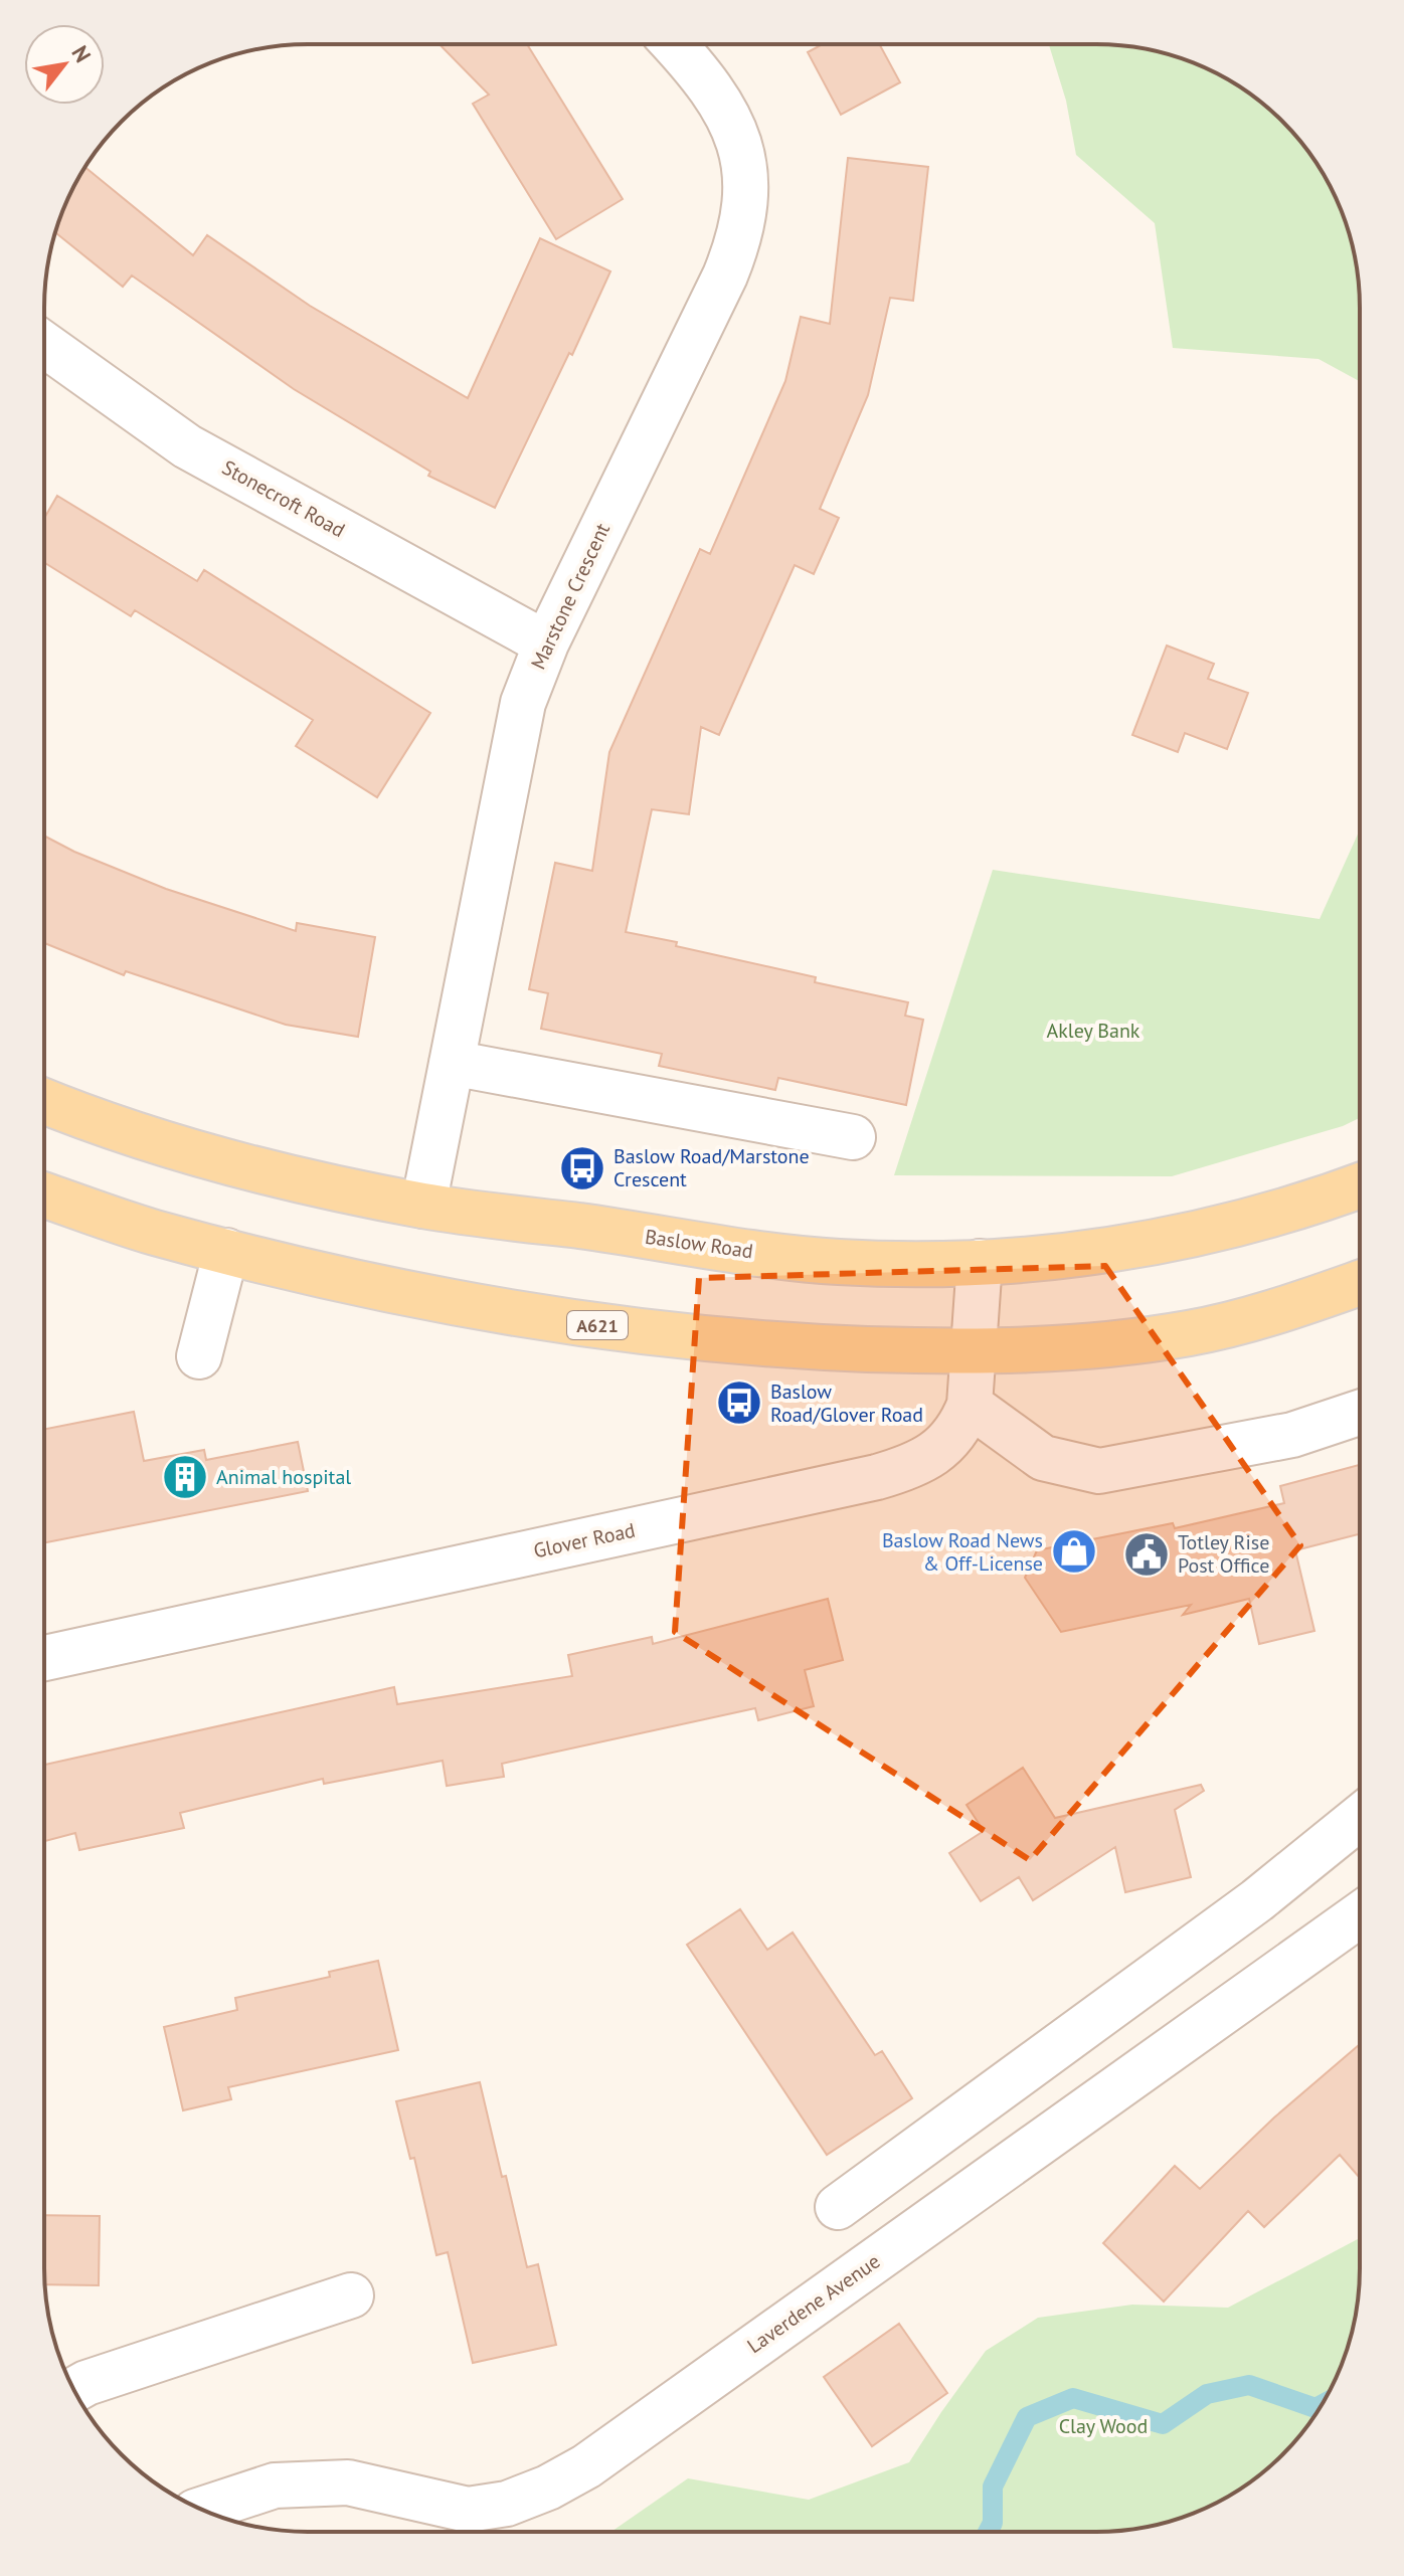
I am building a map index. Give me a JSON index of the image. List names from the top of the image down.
{
  "streets": {
    "main road": ["Baslow Road", "A621"],
    "street": [
      "Stonecroft Road",
      "Marstone Crescent",
      "Glover Road",
      "Laverdene Avenue"
    ]
  },
  "crossings": [
    ["Stonecroft Road", "Marstone Crescent"],
    ["Marstone Crescent", "Baslow Road"],
    ["Baslow Road", "Glover Road"],
    ["A621", "Glover Road"]
  ],
  "parks": ["Akley Bank", "Clay Wood"],
  "places": {
    "bus stop": ["Baslow Road/Marstone Crescent", "Baslow Road/Glover Road"],
    "building": ["Animal hospital"],
    "shop": ["Baslow Road News & Off-License"],
    "public building": ["Totley Rise Post Office"]
  },
  "north": "top right"
}
